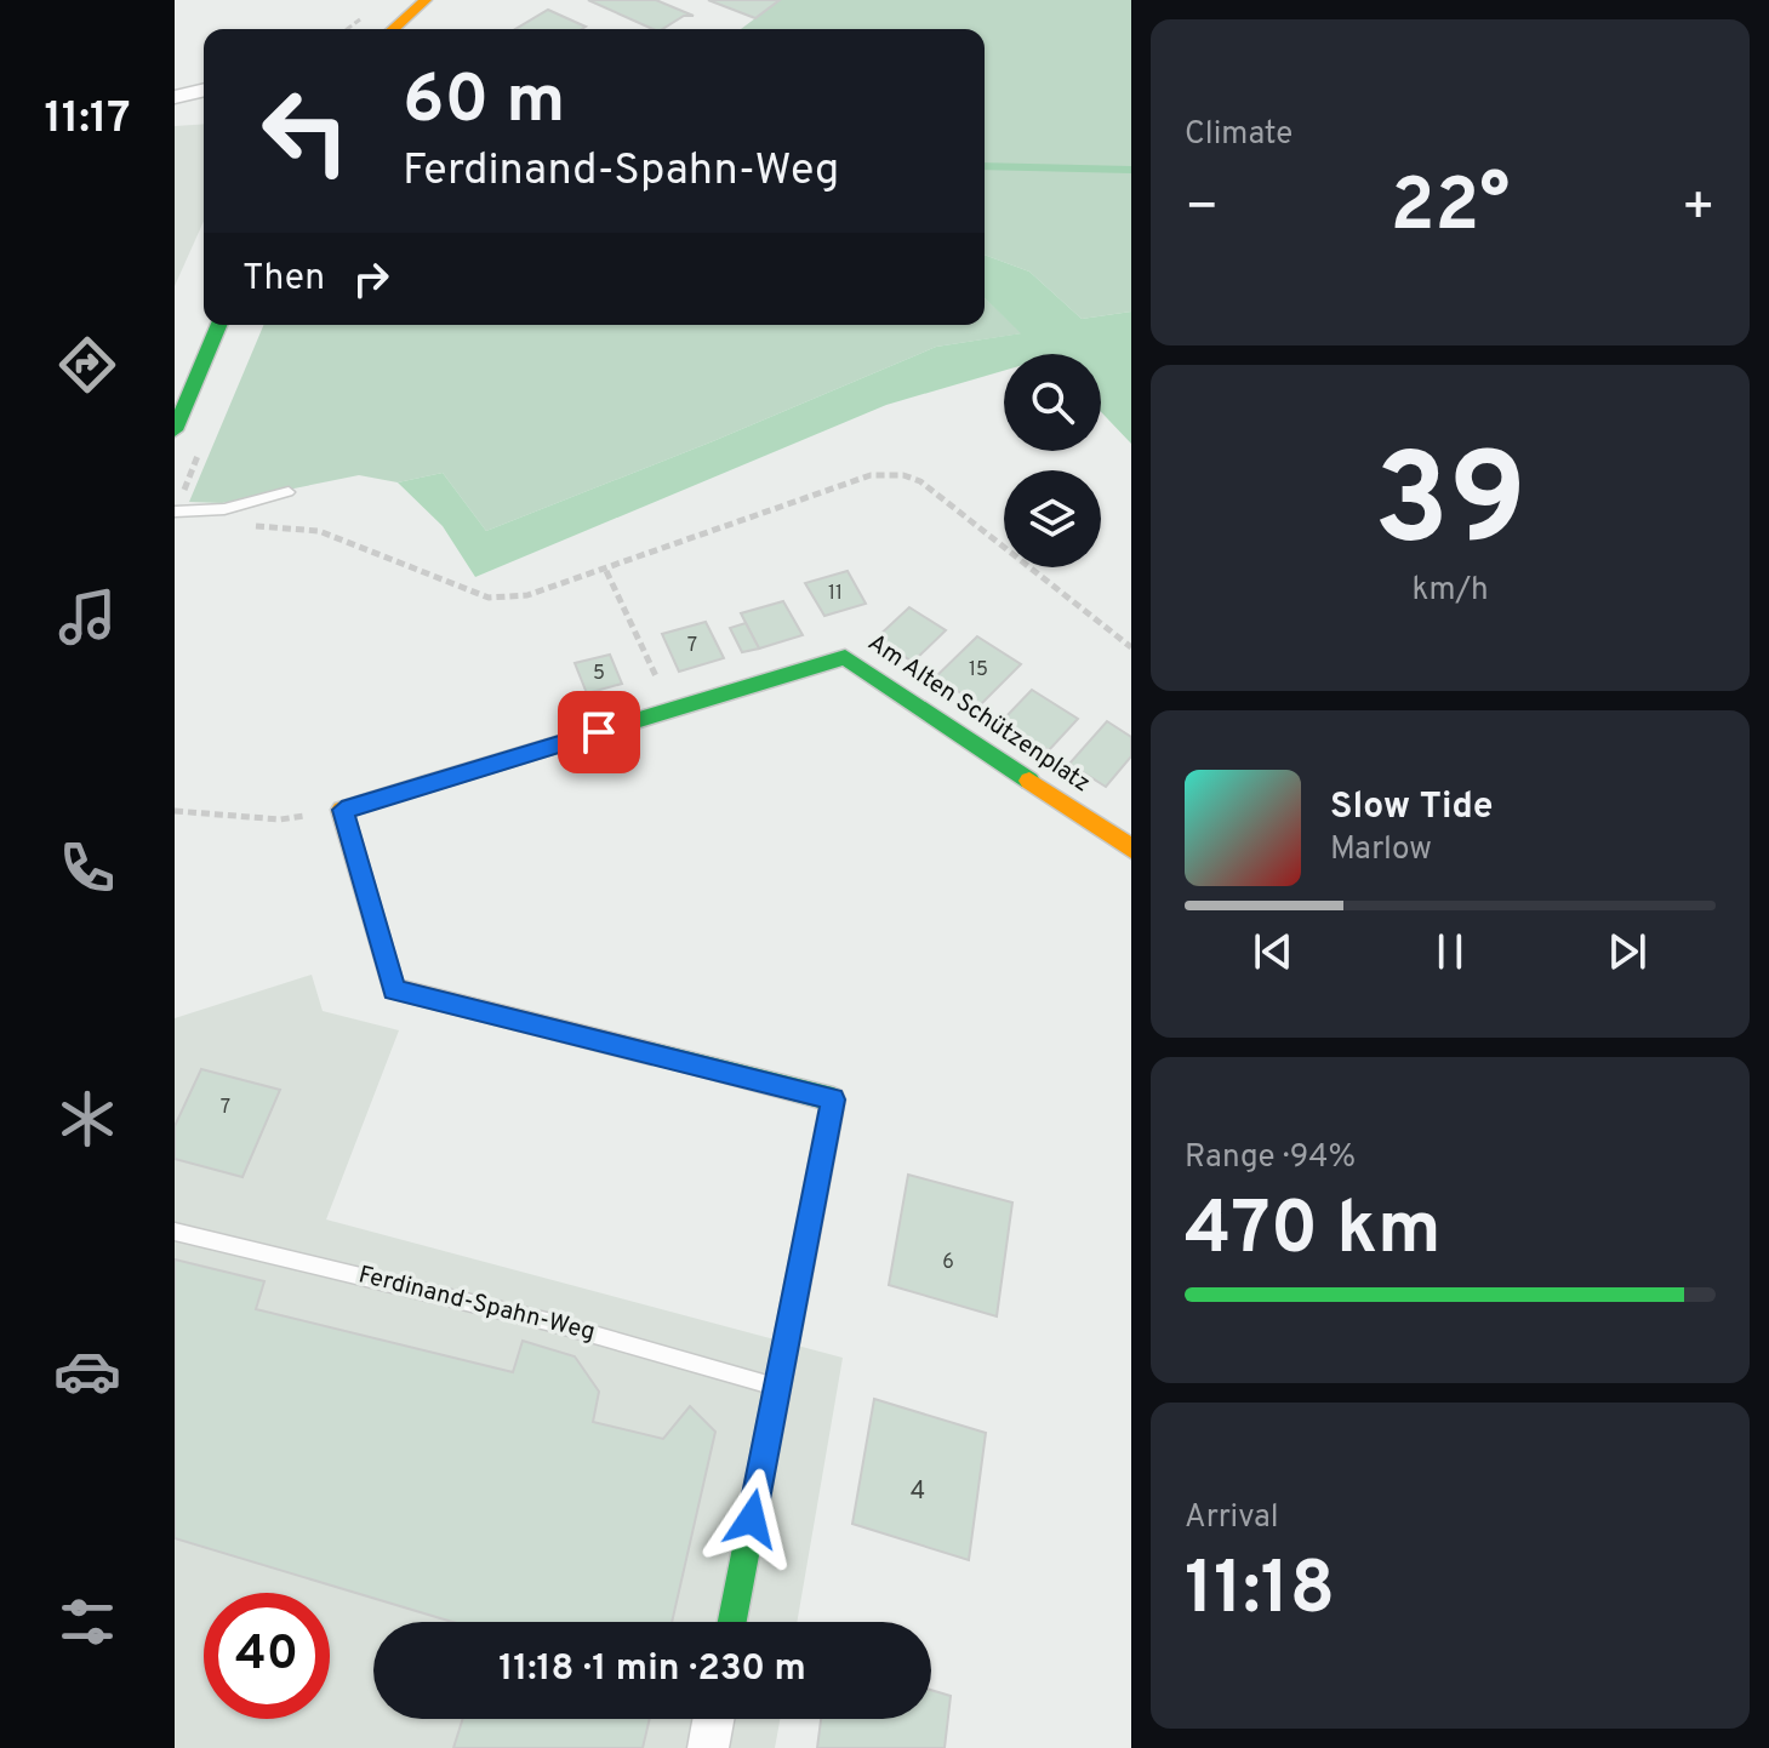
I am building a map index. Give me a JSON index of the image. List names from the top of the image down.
{
  "streets": {
    "street": ["Am Alten Schützenplatz"],
    "lane": ["Ferdinand-Spahn-Weg"]
  },
  "house_numbers": [
    "11",
    "7",
    "15",
    "5",
    "7",
    "6",
    "4"
  ],
  "page": {
    "tabs": "11:17",
    "tile": [
      "Climate",
      ["39", "km/h"],
      ["Range · 94%", "470 km"],
      ["Arrival", "11:18"]
    ],
    "turn": ["60 m", "Ferdinand-Spahn-Weg"],
    "heat": ["−", "22°", "+"],
    "then": "Then",
    "song": ["Slow Tide", "Marlow"],
    "limit": "40",
    "trip": "11:18 · 1 min · 230 m"
  }
}
